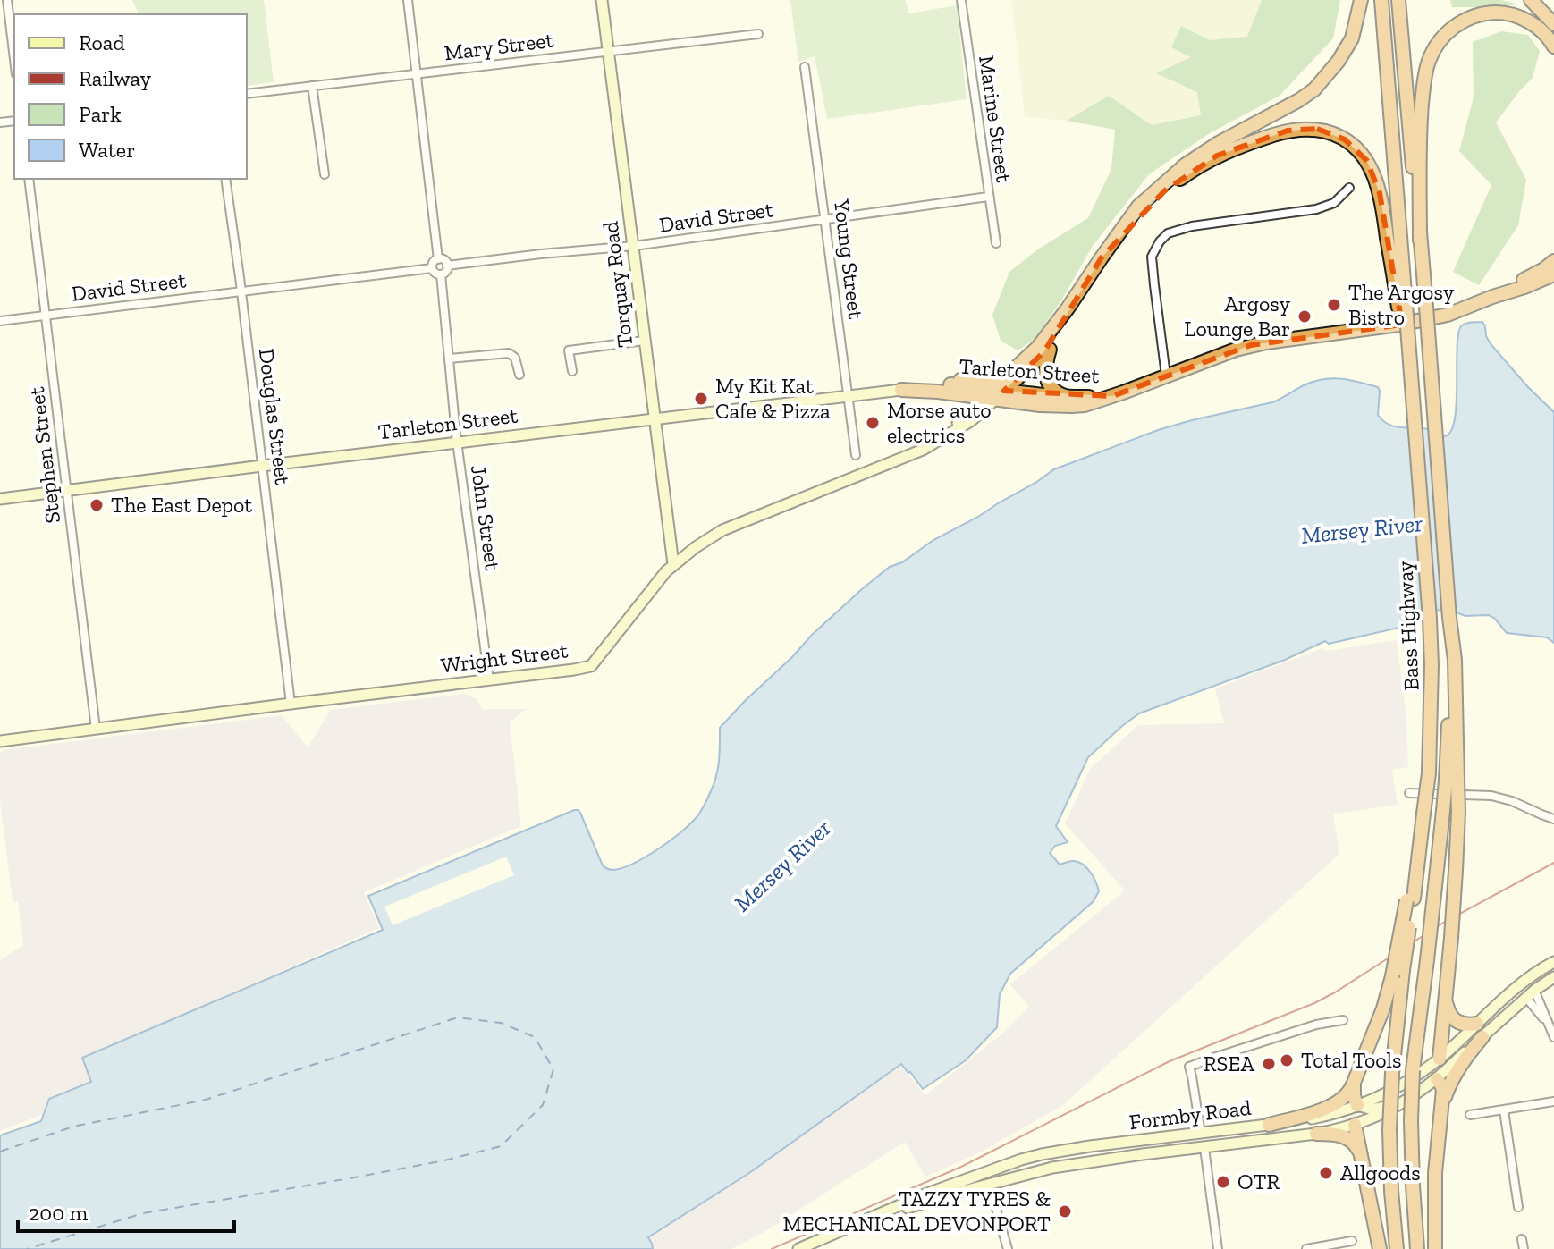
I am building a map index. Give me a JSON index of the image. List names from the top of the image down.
{
  "streets": {
    "highway": ["Tarleton Street", "Bass Highway"],
    "main road": ["Torquay Road", "Wright Street", "Formby Road"],
    "street": [
      "Mary Street",
      "Marine Street",
      "David Street",
      "Young Street",
      "Douglas Street",
      "Stephen Street",
      "John Street"
    ]
  },
  "crossings": [
    ["Mary Street", "Torquay Road"],
    ["Marine Street", "David Street"],
    ["David Street", "Young Street"],
    ["David Street", "Torquay Road"],
    ["David Street", "Douglas Street"],
    ["David Street", "Stephen Street"],
    ["David Street", "John Street"],
    ["Young Street", "Tarleton Street"],
    ["Torquay Road", "Tarleton Street"],
    ["Torquay Road", "Wright Street"],
    ["Tarleton Street", "Douglas Street"],
    ["Tarleton Street", "Stephen Street"],
    ["Tarleton Street", "John Street"],
    ["Tarleton Street", "Wright Street"],
    ["Douglas Street", "Wright Street"],
    ["Stephen Street", "Wright Street"],
    ["John Street", "Wright Street"]
  ],
  "water": ["Mersey River"],
  "places": [
    "The Argosy Bistro",
    "Argosy Lounge Bar",
    "My Kit Kat Cafe & Pizza",
    "Morse auto electrics",
    "The East Depot",
    "Total Tools",
    "RSEA",
    "Allgoods",
    "OTR",
    "TAZZY TYRES & MECHANICAL DEVONPORT"
  ],
  "legend": [
    "Road",
    "Railway",
    "Park",
    "Water"
  ],
  "scale_bar": "200 m"
}
